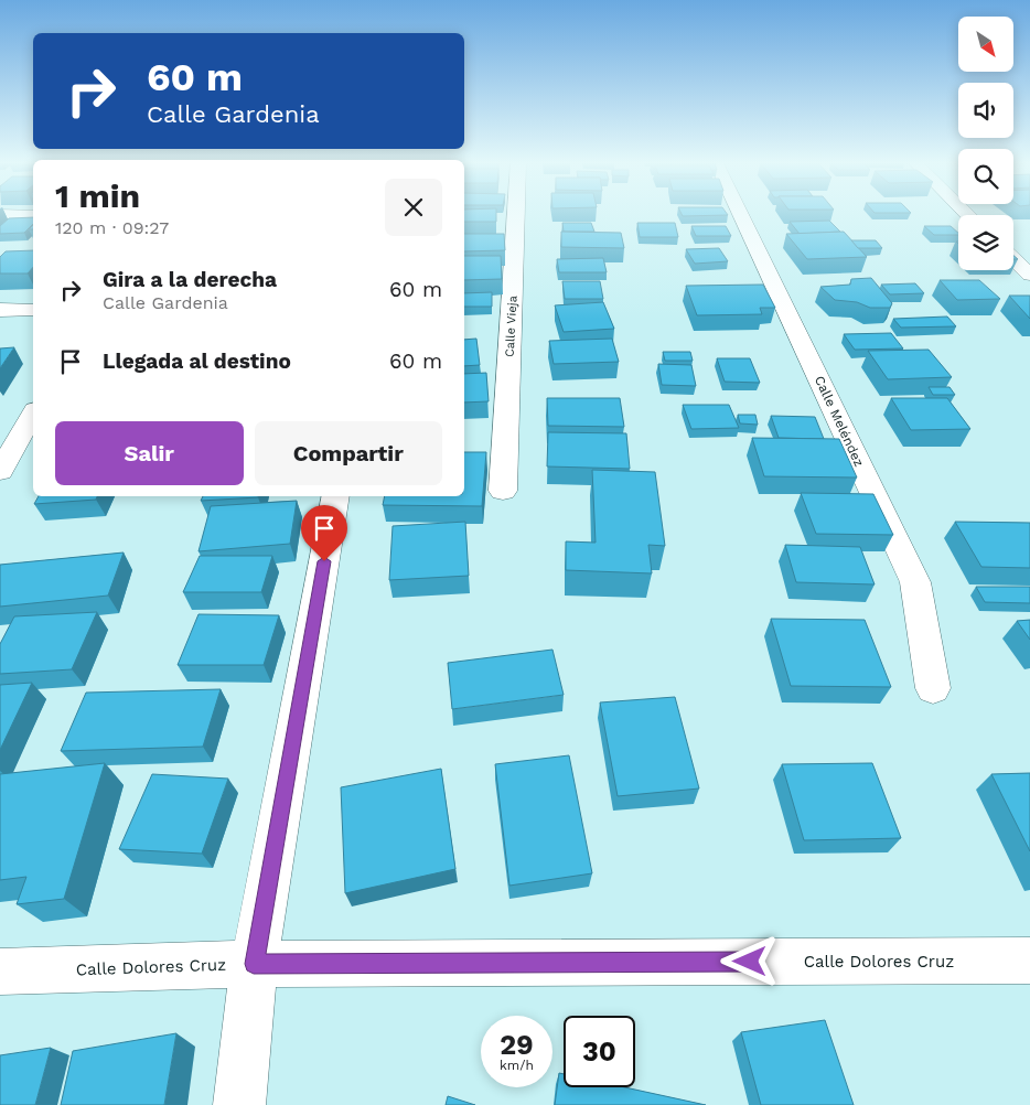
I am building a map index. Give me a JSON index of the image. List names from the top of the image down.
{
  "streets": {
    "street": ["Calle Vieja", "Calle Meléndez", "Calle Dolores Cruz"]
  },
  "north": "bottom right",
  "page": {
    "turn": ["60 m", "Calle Gardenia"],
    "heading": ["1 min", "120 m · 09:27"],
    "list": [
      {
        "name": "Gira a la derecha",
        "note": "Calle Gardenia",
        "value": "60 m"
      },
      {
        "name": "Llegada al destino",
        "value": "60 m"
      }
    ],
    "buttons": ["Salir", "Compartir"],
    "speed": "29 km/h",
    "limit": "30"
  }
}
